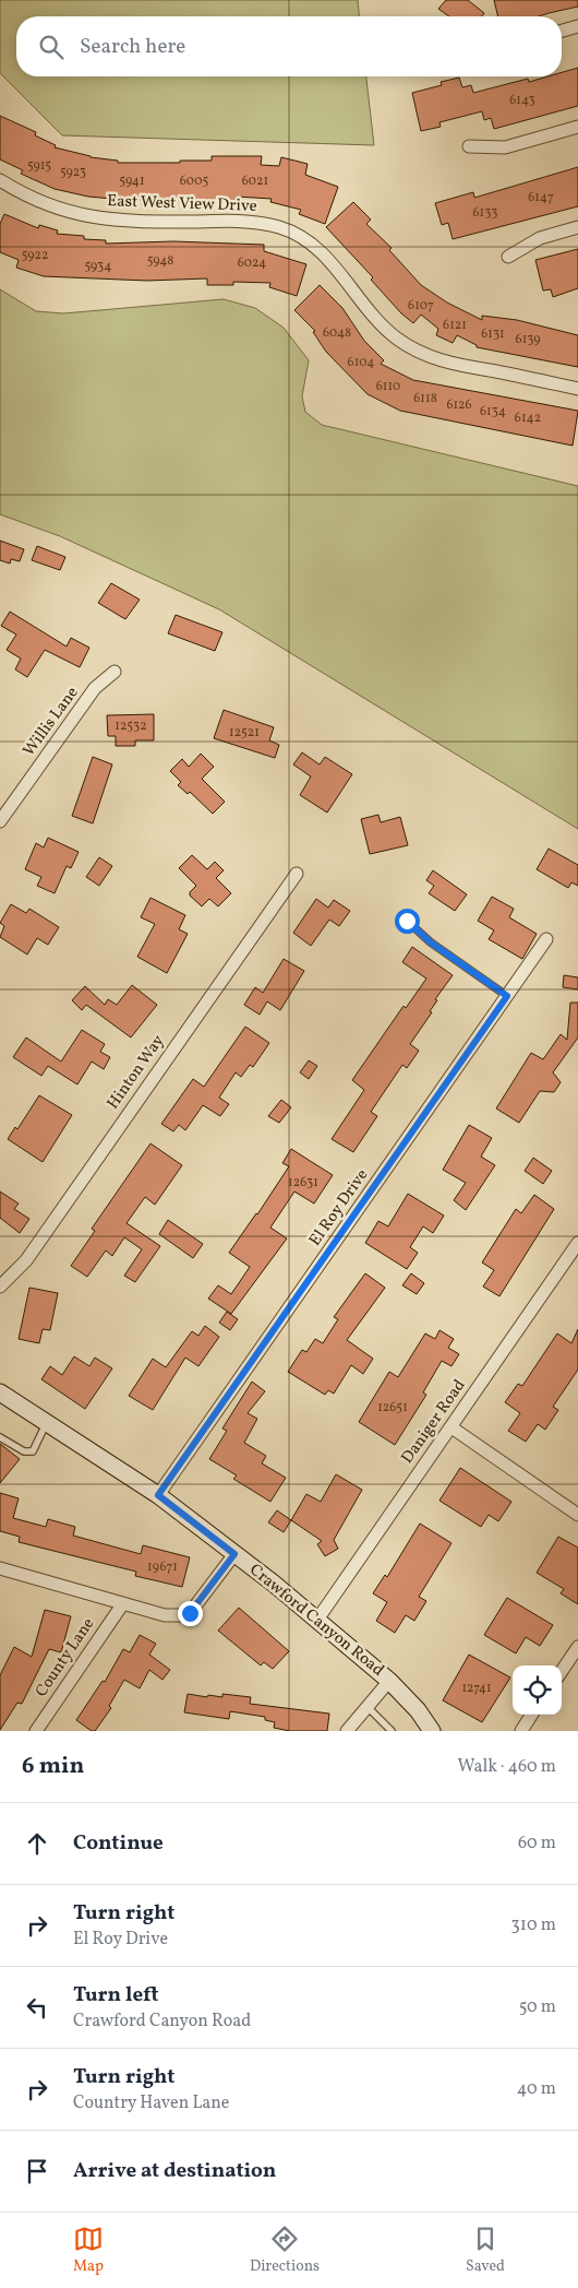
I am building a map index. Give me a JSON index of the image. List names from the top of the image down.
{
  "streets": {
    "main road": ["Crawford Canyon Road"],
    "street": [
      "East West View Drive",
      "Willis Lane",
      "Hinton Way",
      "El Roy Drive",
      "Daniger Road",
      "County Lane"
    ]
  },
  "crossings": [
    ["El Roy Drive", "Crawford Canyon Road"],
    ["Daniger Road", "Crawford Canyon Road"]
  ],
  "house_numbers": [
    "6143",
    "5915",
    "5923",
    "5941",
    "6005",
    "6021",
    "6147",
    "6133",
    "5922",
    "5948",
    "6024",
    "5934",
    "6107",
    "6121",
    "6048",
    "6131",
    "6139",
    "6104",
    "6110",
    "6118",
    "6126",
    "6134",
    "6142",
    "12532",
    "12521",
    "12631",
    "12651",
    "19671",
    "12741"
  ],
  "page": {
    "search": "Search here",
    "heading": ["6 min", "Walk · 460 m"],
    "list": [
      ["Continue", "60 m"],
      ["Turn right", "El Roy Drive", "310 m"],
      ["Turn left", "Crawford Canyon Road", "50 m"],
      ["Turn right", "Country Haven Lane", "40 m"],
      "Arrive at destination"
    ],
    "nav": ["Map", "Directions", "Saved"]
  }
}
